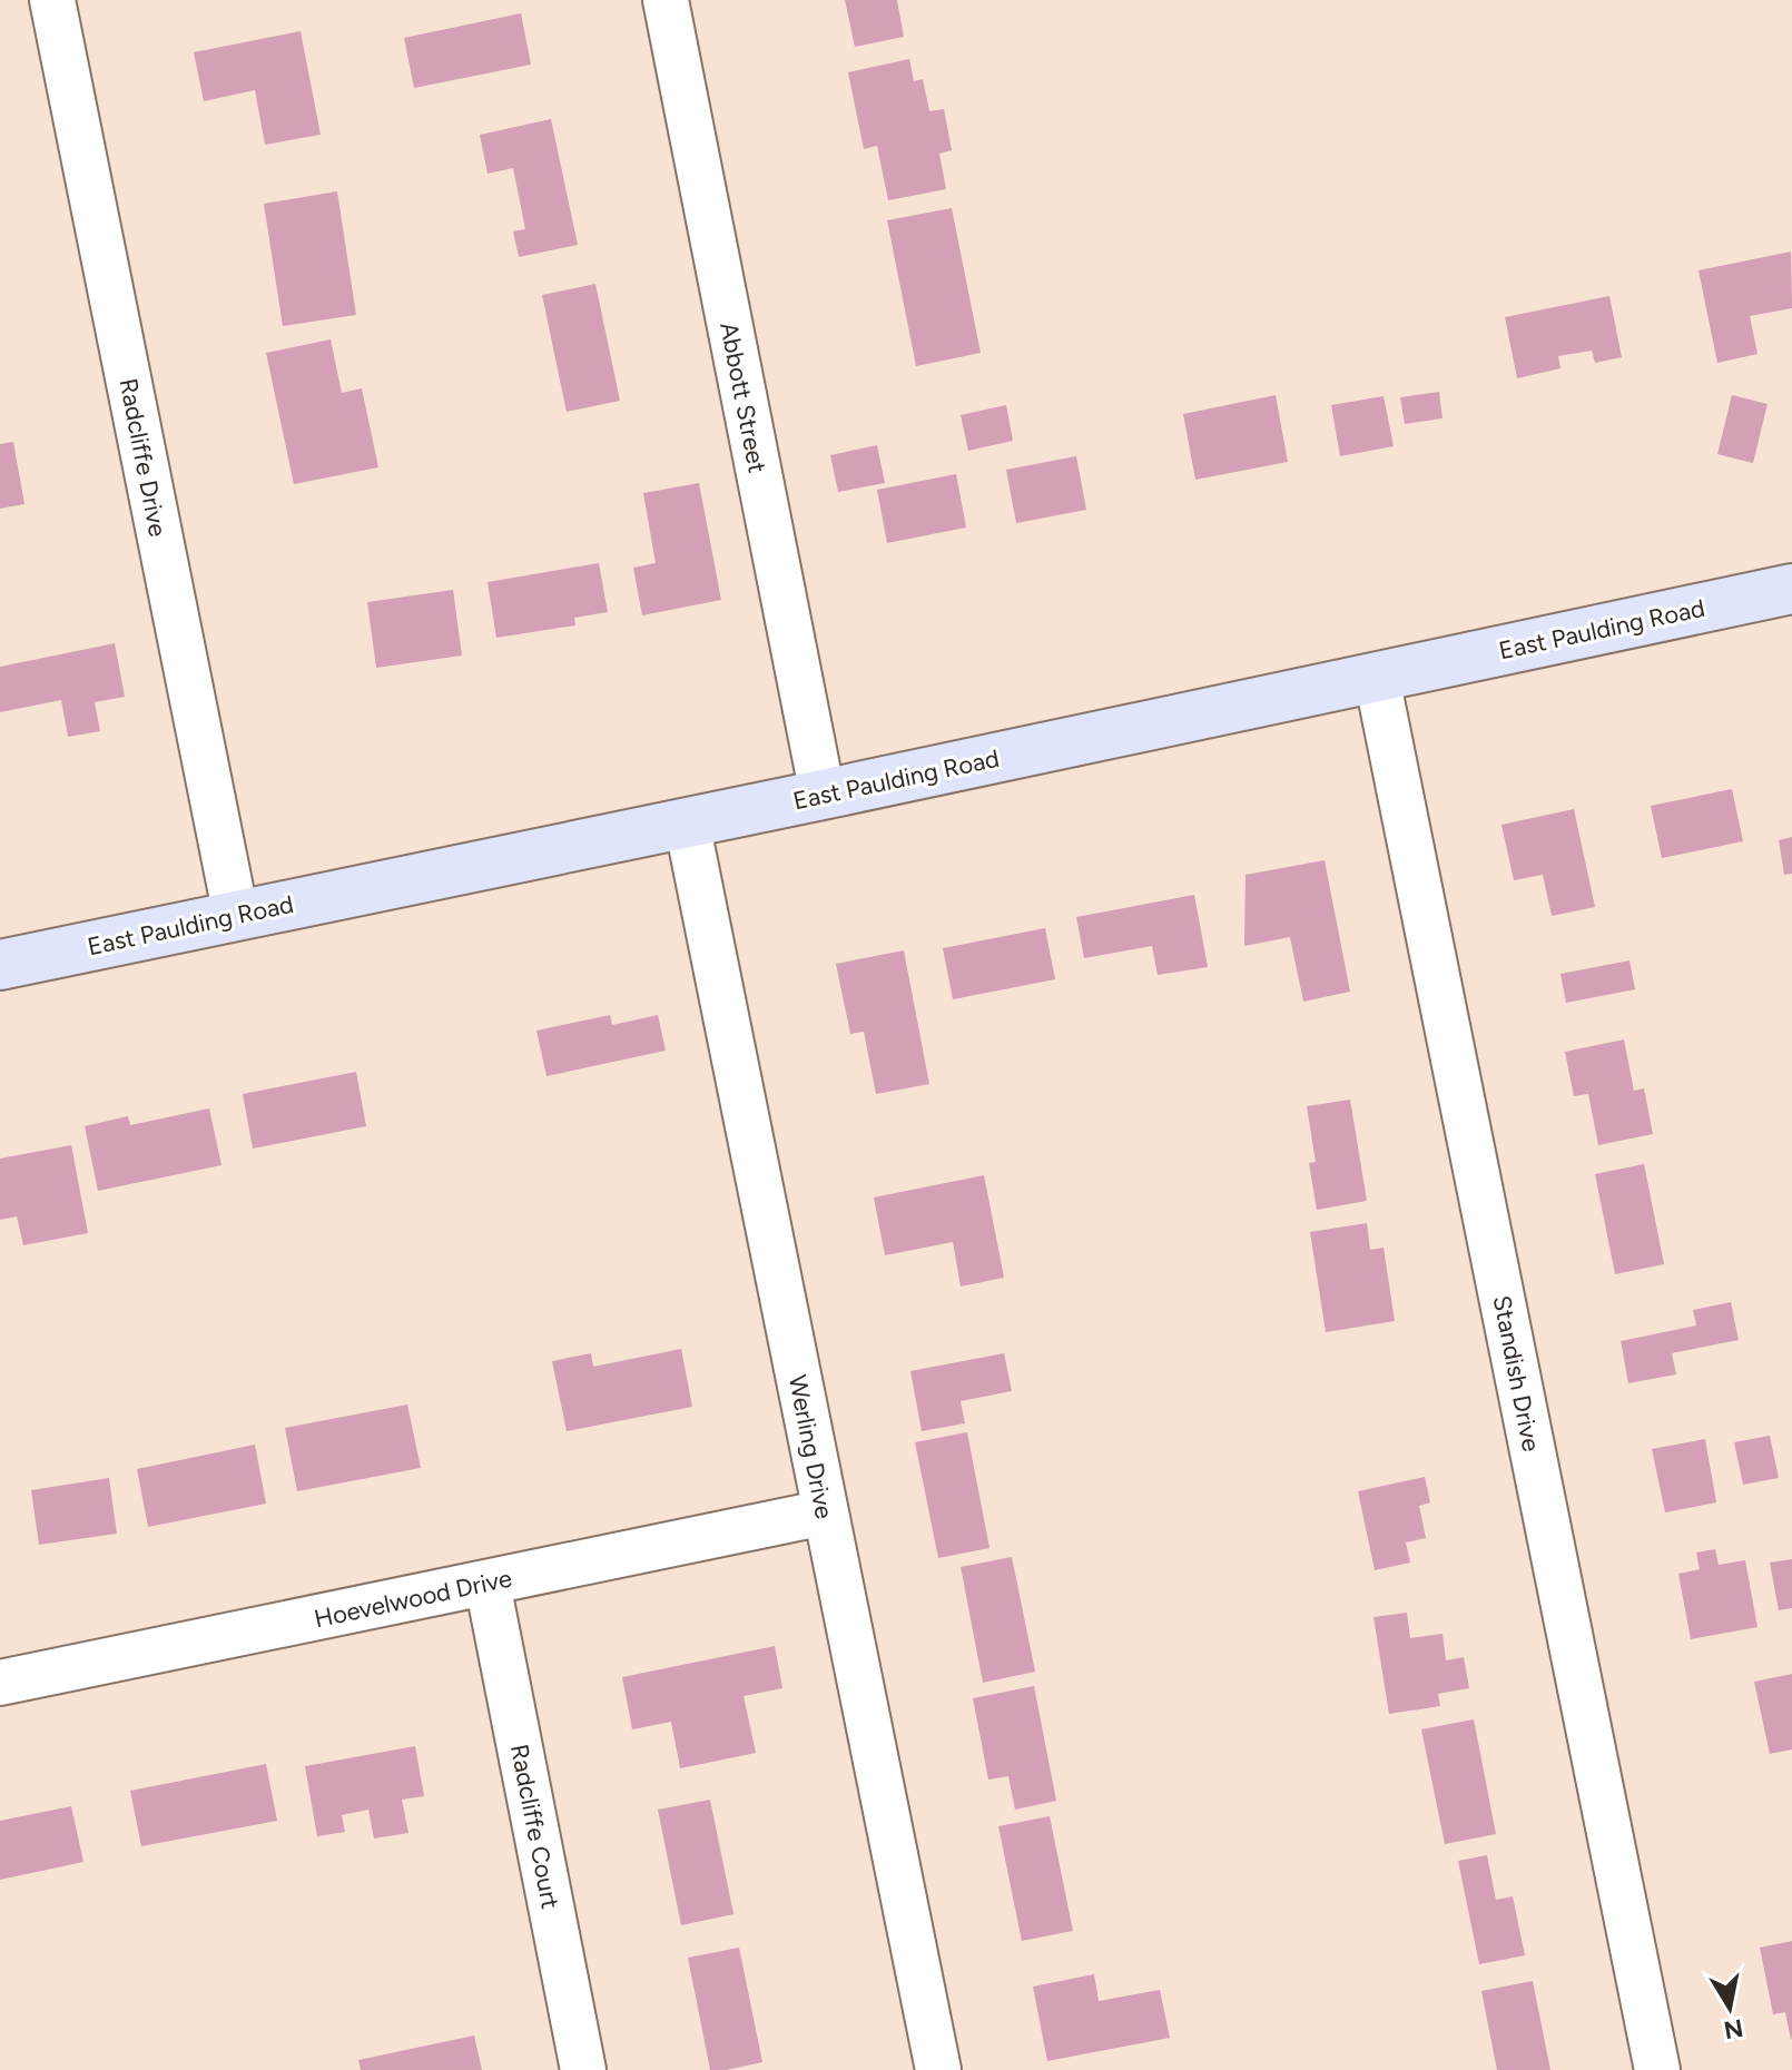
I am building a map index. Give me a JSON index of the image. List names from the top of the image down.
{
  "streets": {
    "main road": ["East Paulding Road"],
    "street": [
      "Abbott Street",
      "Radcliffe Drive",
      "Standish Drive",
      "Werling Drive",
      "Hoevelwood Drive",
      "Radcliffe Court"
    ]
  },
  "crossings": [
    ["Abbott Street", "East Paulding Road"],
    ["Radcliffe Drive", "East Paulding Road"],
    ["East Paulding Road", "Standish Drive"],
    ["East Paulding Road", "Werling Drive"],
    ["Werling Drive", "Hoevelwood Drive"],
    ["Hoevelwood Drive", "Radcliffe Court"]
  ],
  "north": "bottom"
}
